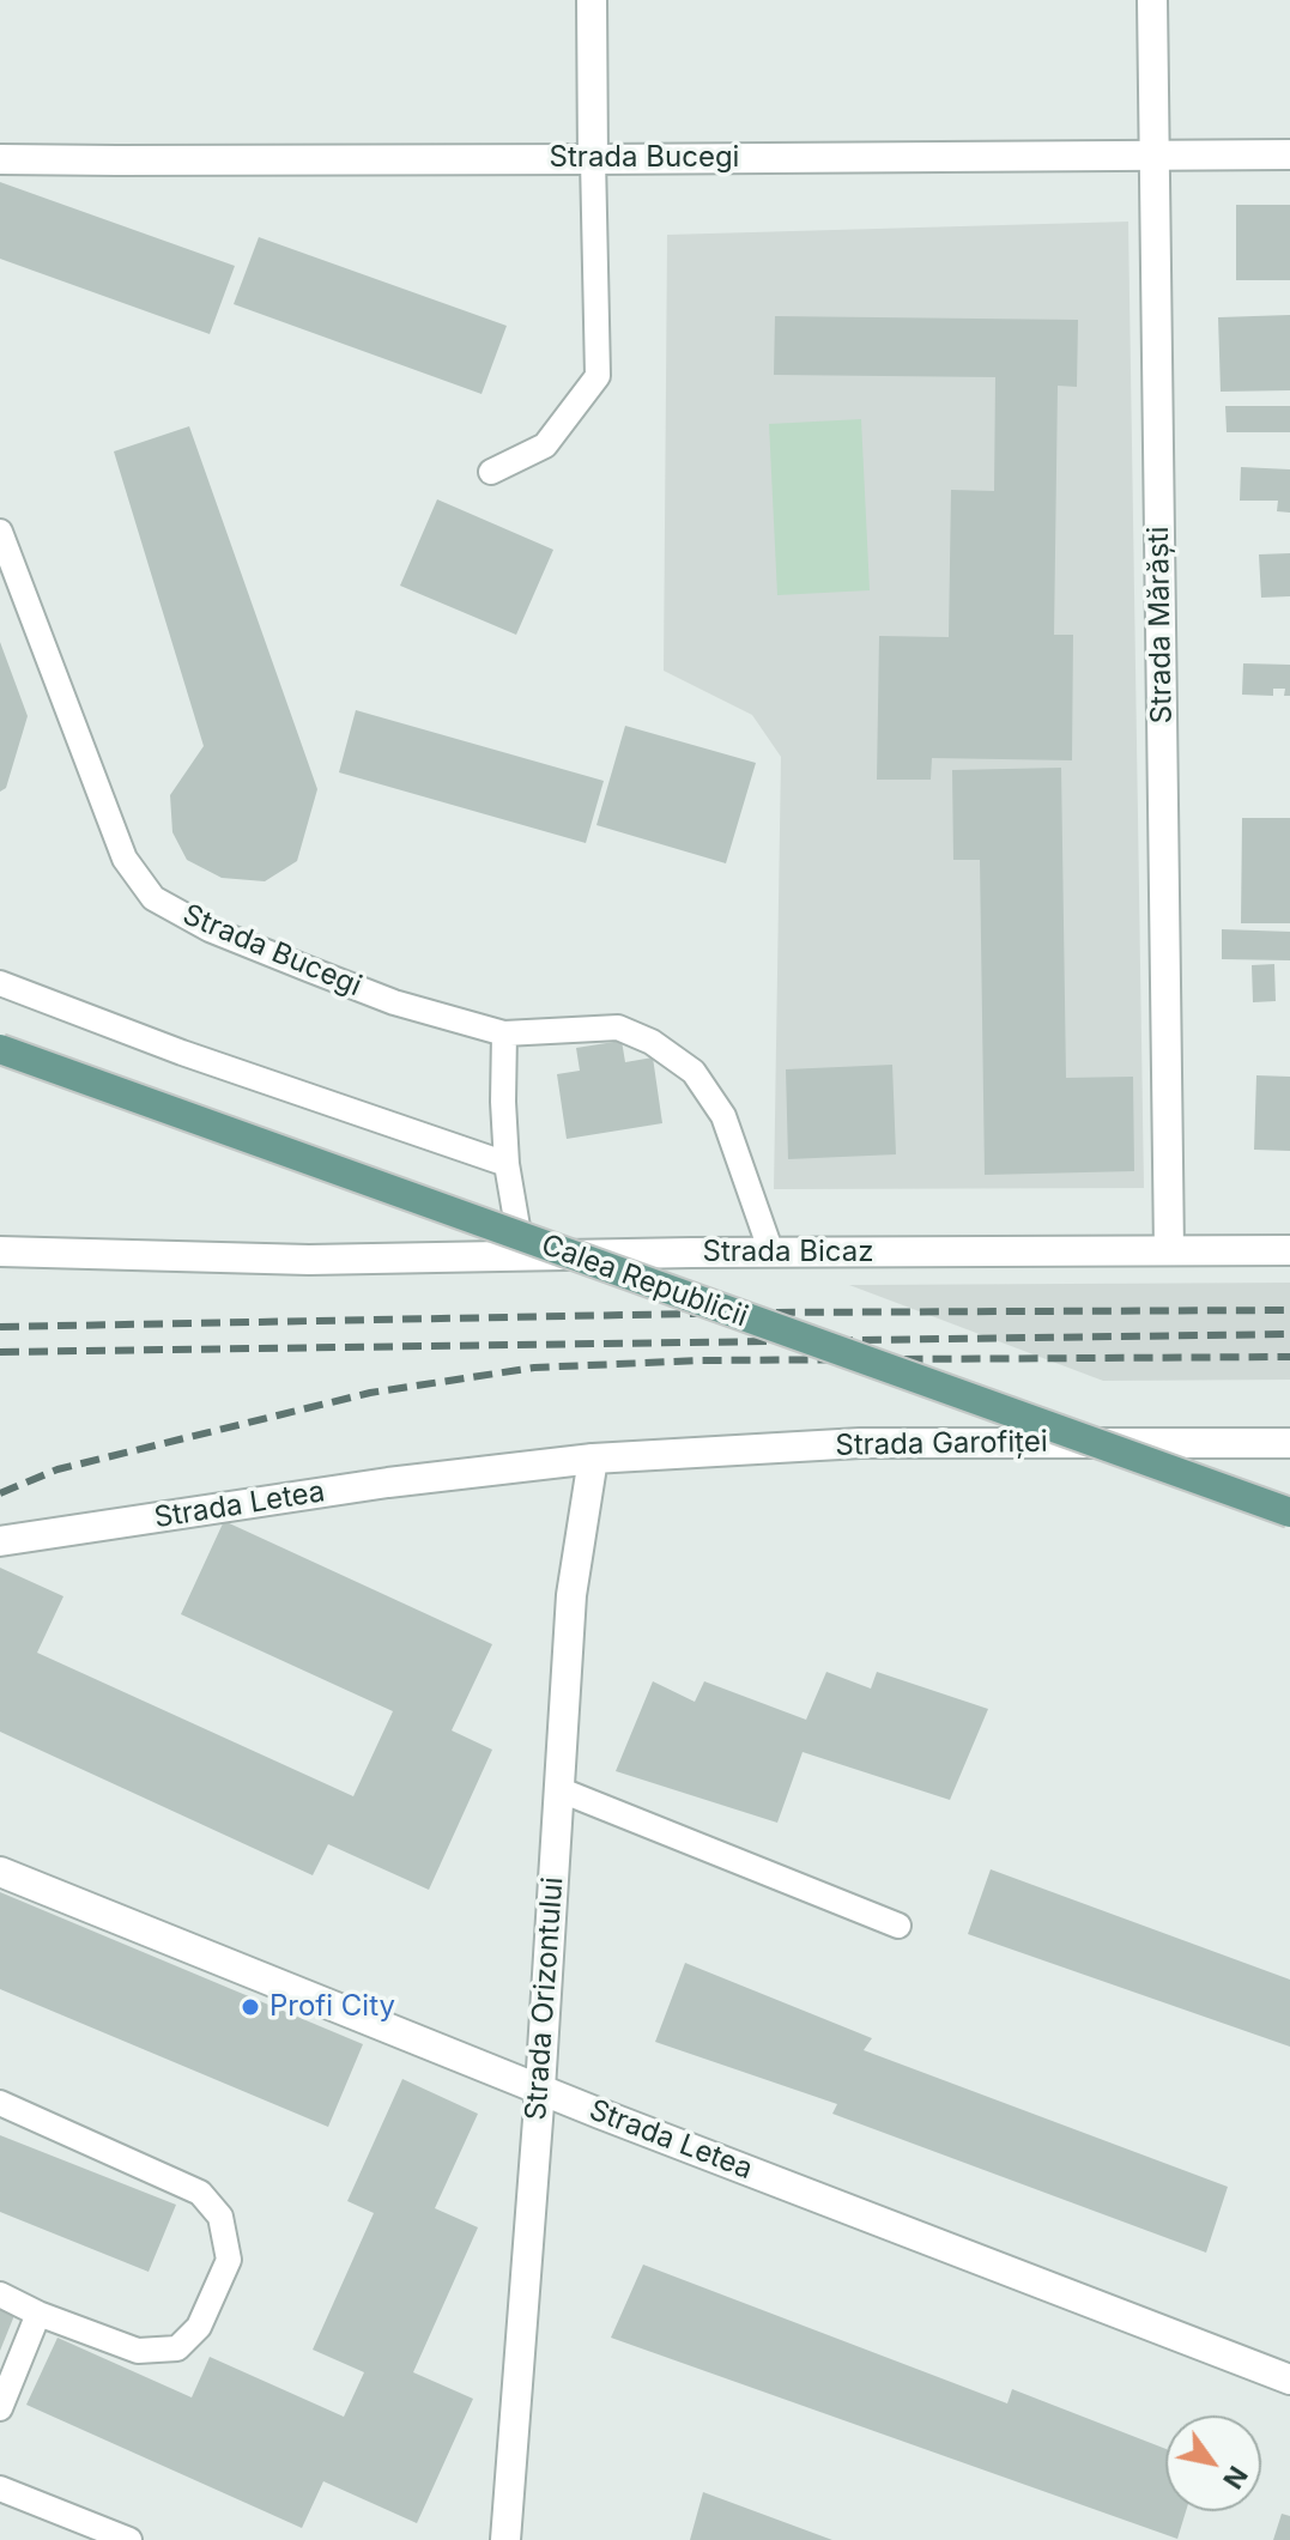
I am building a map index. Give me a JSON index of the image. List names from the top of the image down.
{
  "streets": {
    "main road": ["Calea Republicii"],
    "street": [
      "Strada Bucegi",
      "Strada Mărăști",
      "Strada Bicaz",
      "Strada Garofiței",
      "Strada Letea",
      "Strada Orizontului"
    ]
  },
  "crossings": [
    ["Strada Bucegi", "Strada Mărăști"],
    ["Strada Bucegi", "Strada Bicaz"],
    ["Strada Mărăști", "Strada Bicaz"],
    ["Strada Garofiței", "Strada Letea"],
    ["Strada Garofiței", "Strada Orizontului"],
    ["Strada Letea", "Strada Orizontului"]
  ],
  "places": ["Profi City"],
  "north": "bottom right"
}
